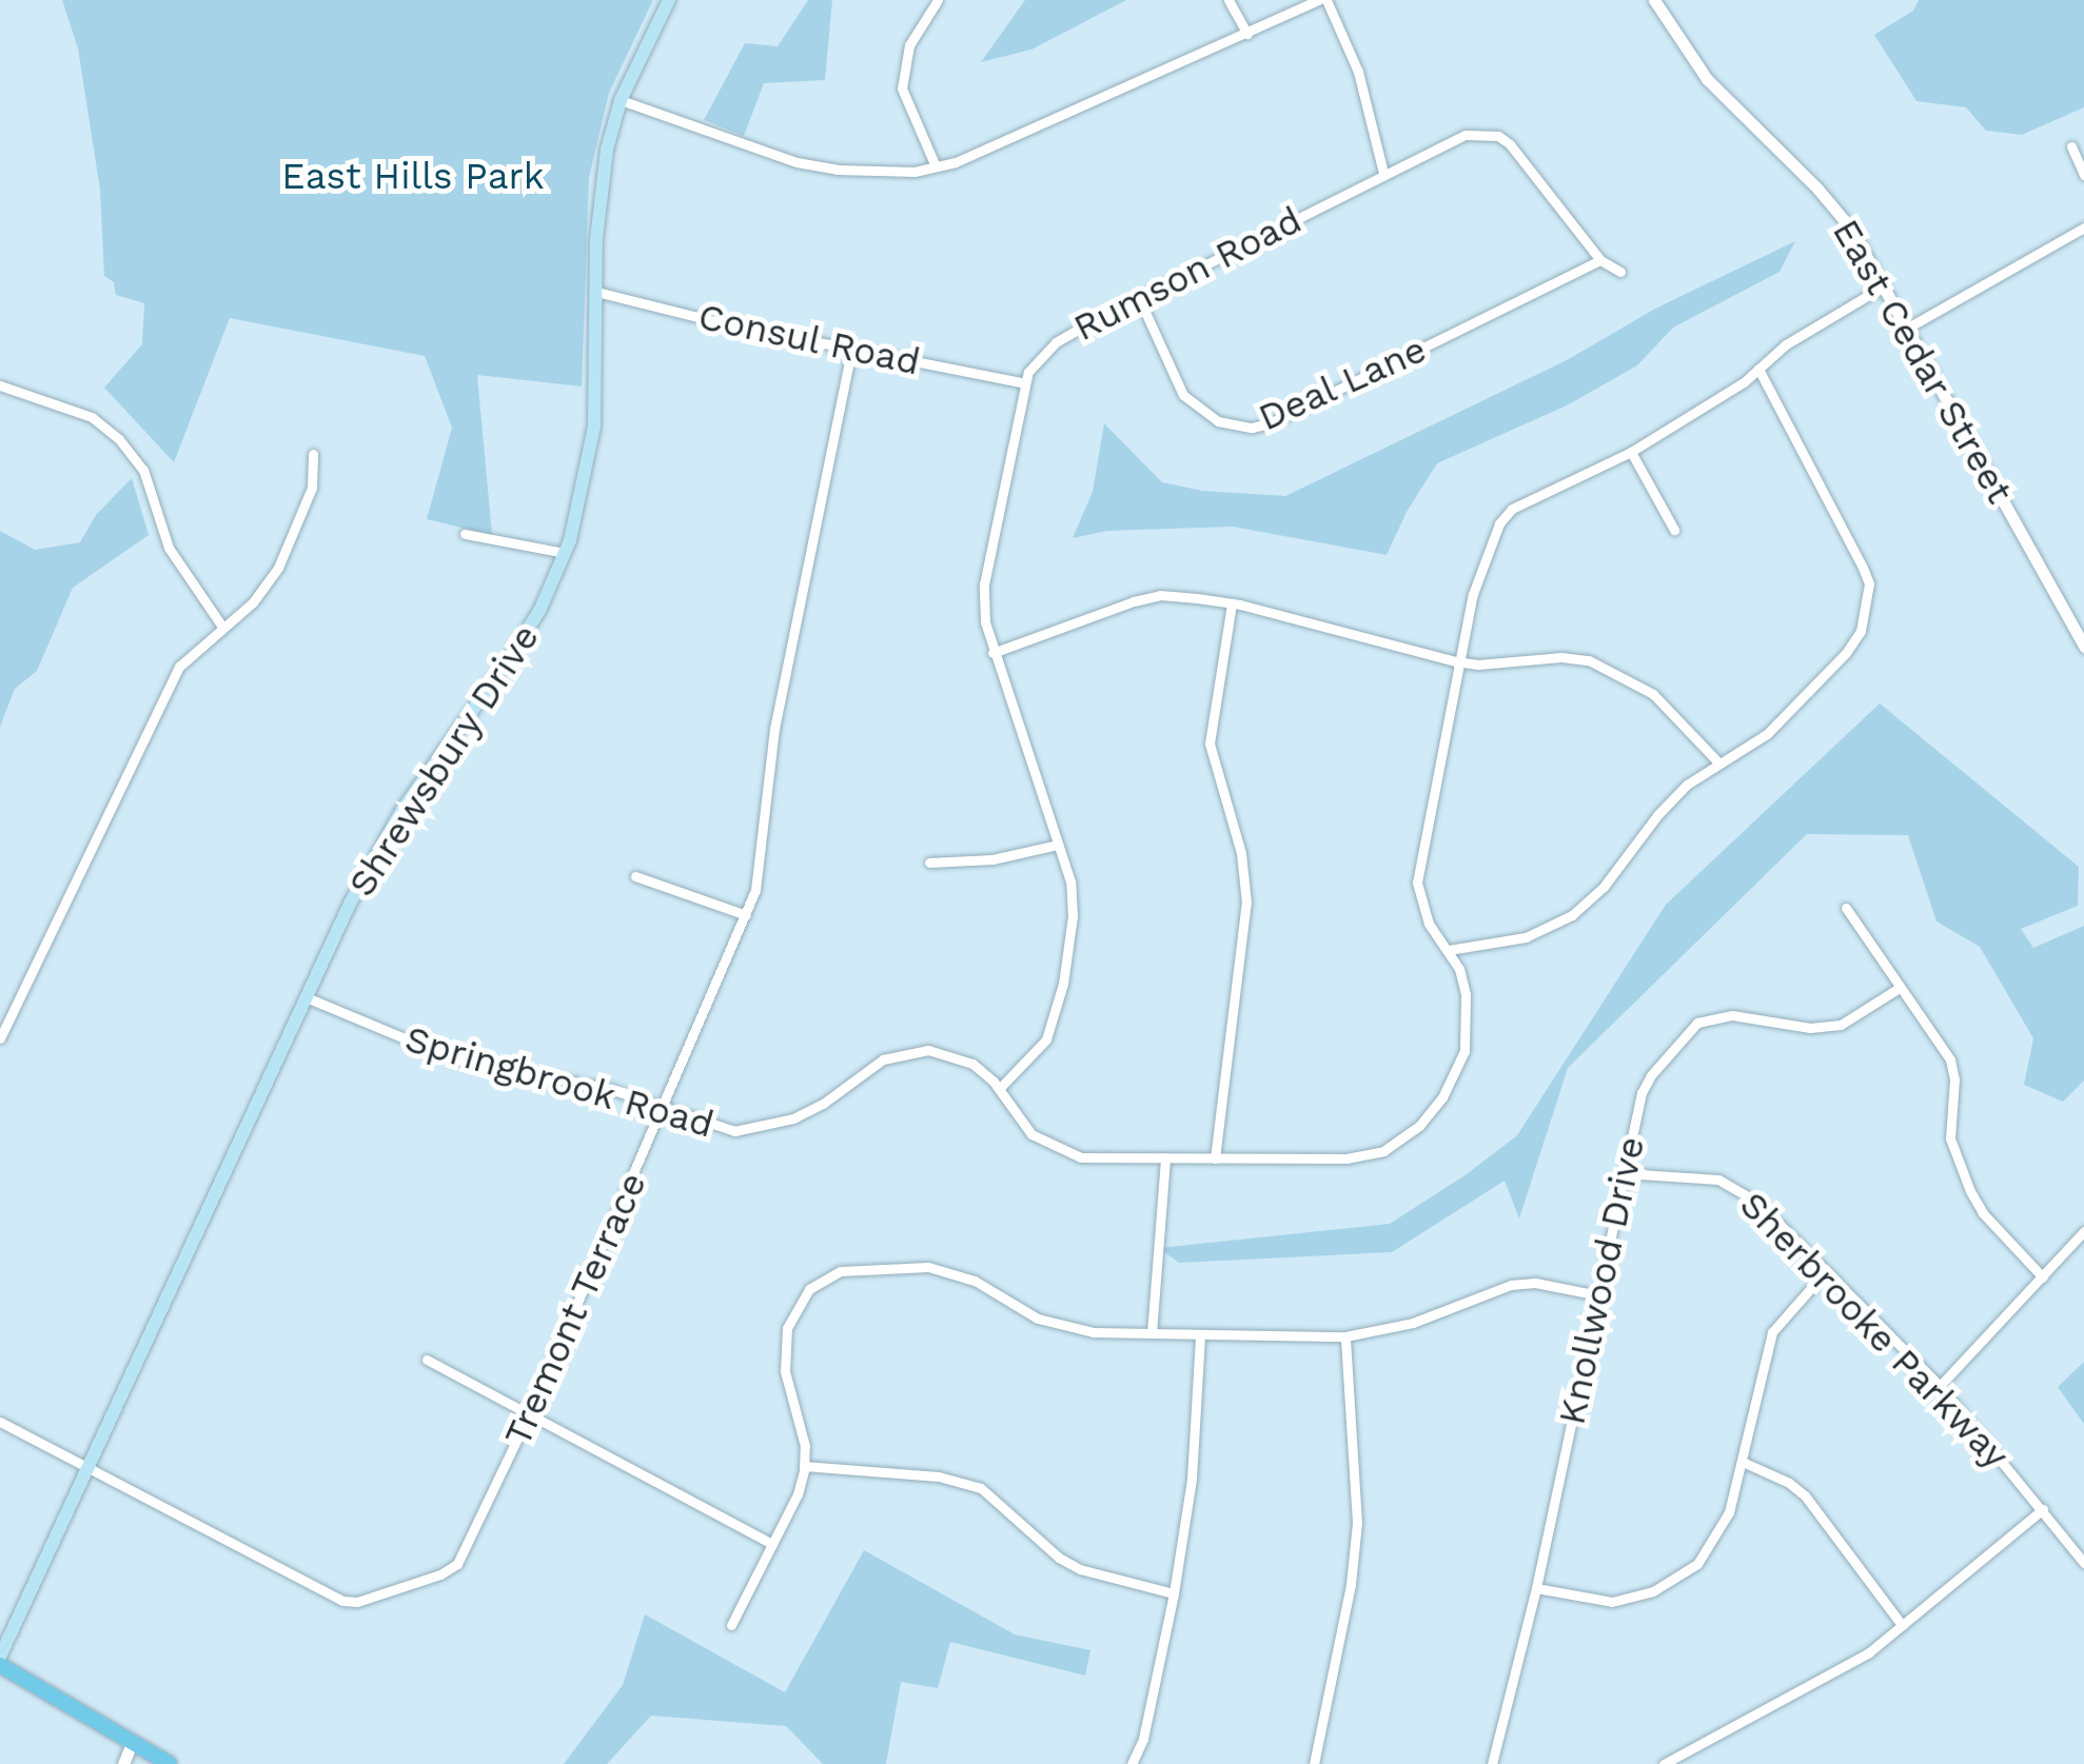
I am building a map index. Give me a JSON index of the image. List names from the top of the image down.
{
  "streets": {
    "main road": ["Shrewsbury Drive"],
    "street": [
      "Rumson Road",
      "Consul Road",
      "East Cedar Street",
      "Deal Lane",
      "Springbrook Road",
      "Knollwood Drive",
      "Tremont Terrace",
      "Sherbrooke Parkway"
    ]
  },
  "crossings": [
    ["Rumson Road", "Consul Road"],
    ["Rumson Road", "Deal Lane"],
    ["Rumson Road", "Springbrook Road"],
    ["Consul Road", "Shrewsbury Drive"],
    ["Consul Road", "Tremont Terrace"],
    ["East Cedar Street", "Springbrook Road"],
    ["Shrewsbury Drive", "Springbrook Road"],
    ["Shrewsbury Drive", "Tremont Terrace"],
    ["Springbrook Road", "Tremont Terrace"],
    ["Knollwood Drive", "Sherbrooke Parkway"]
  ],
  "parks": ["East Hills Park"]
}
